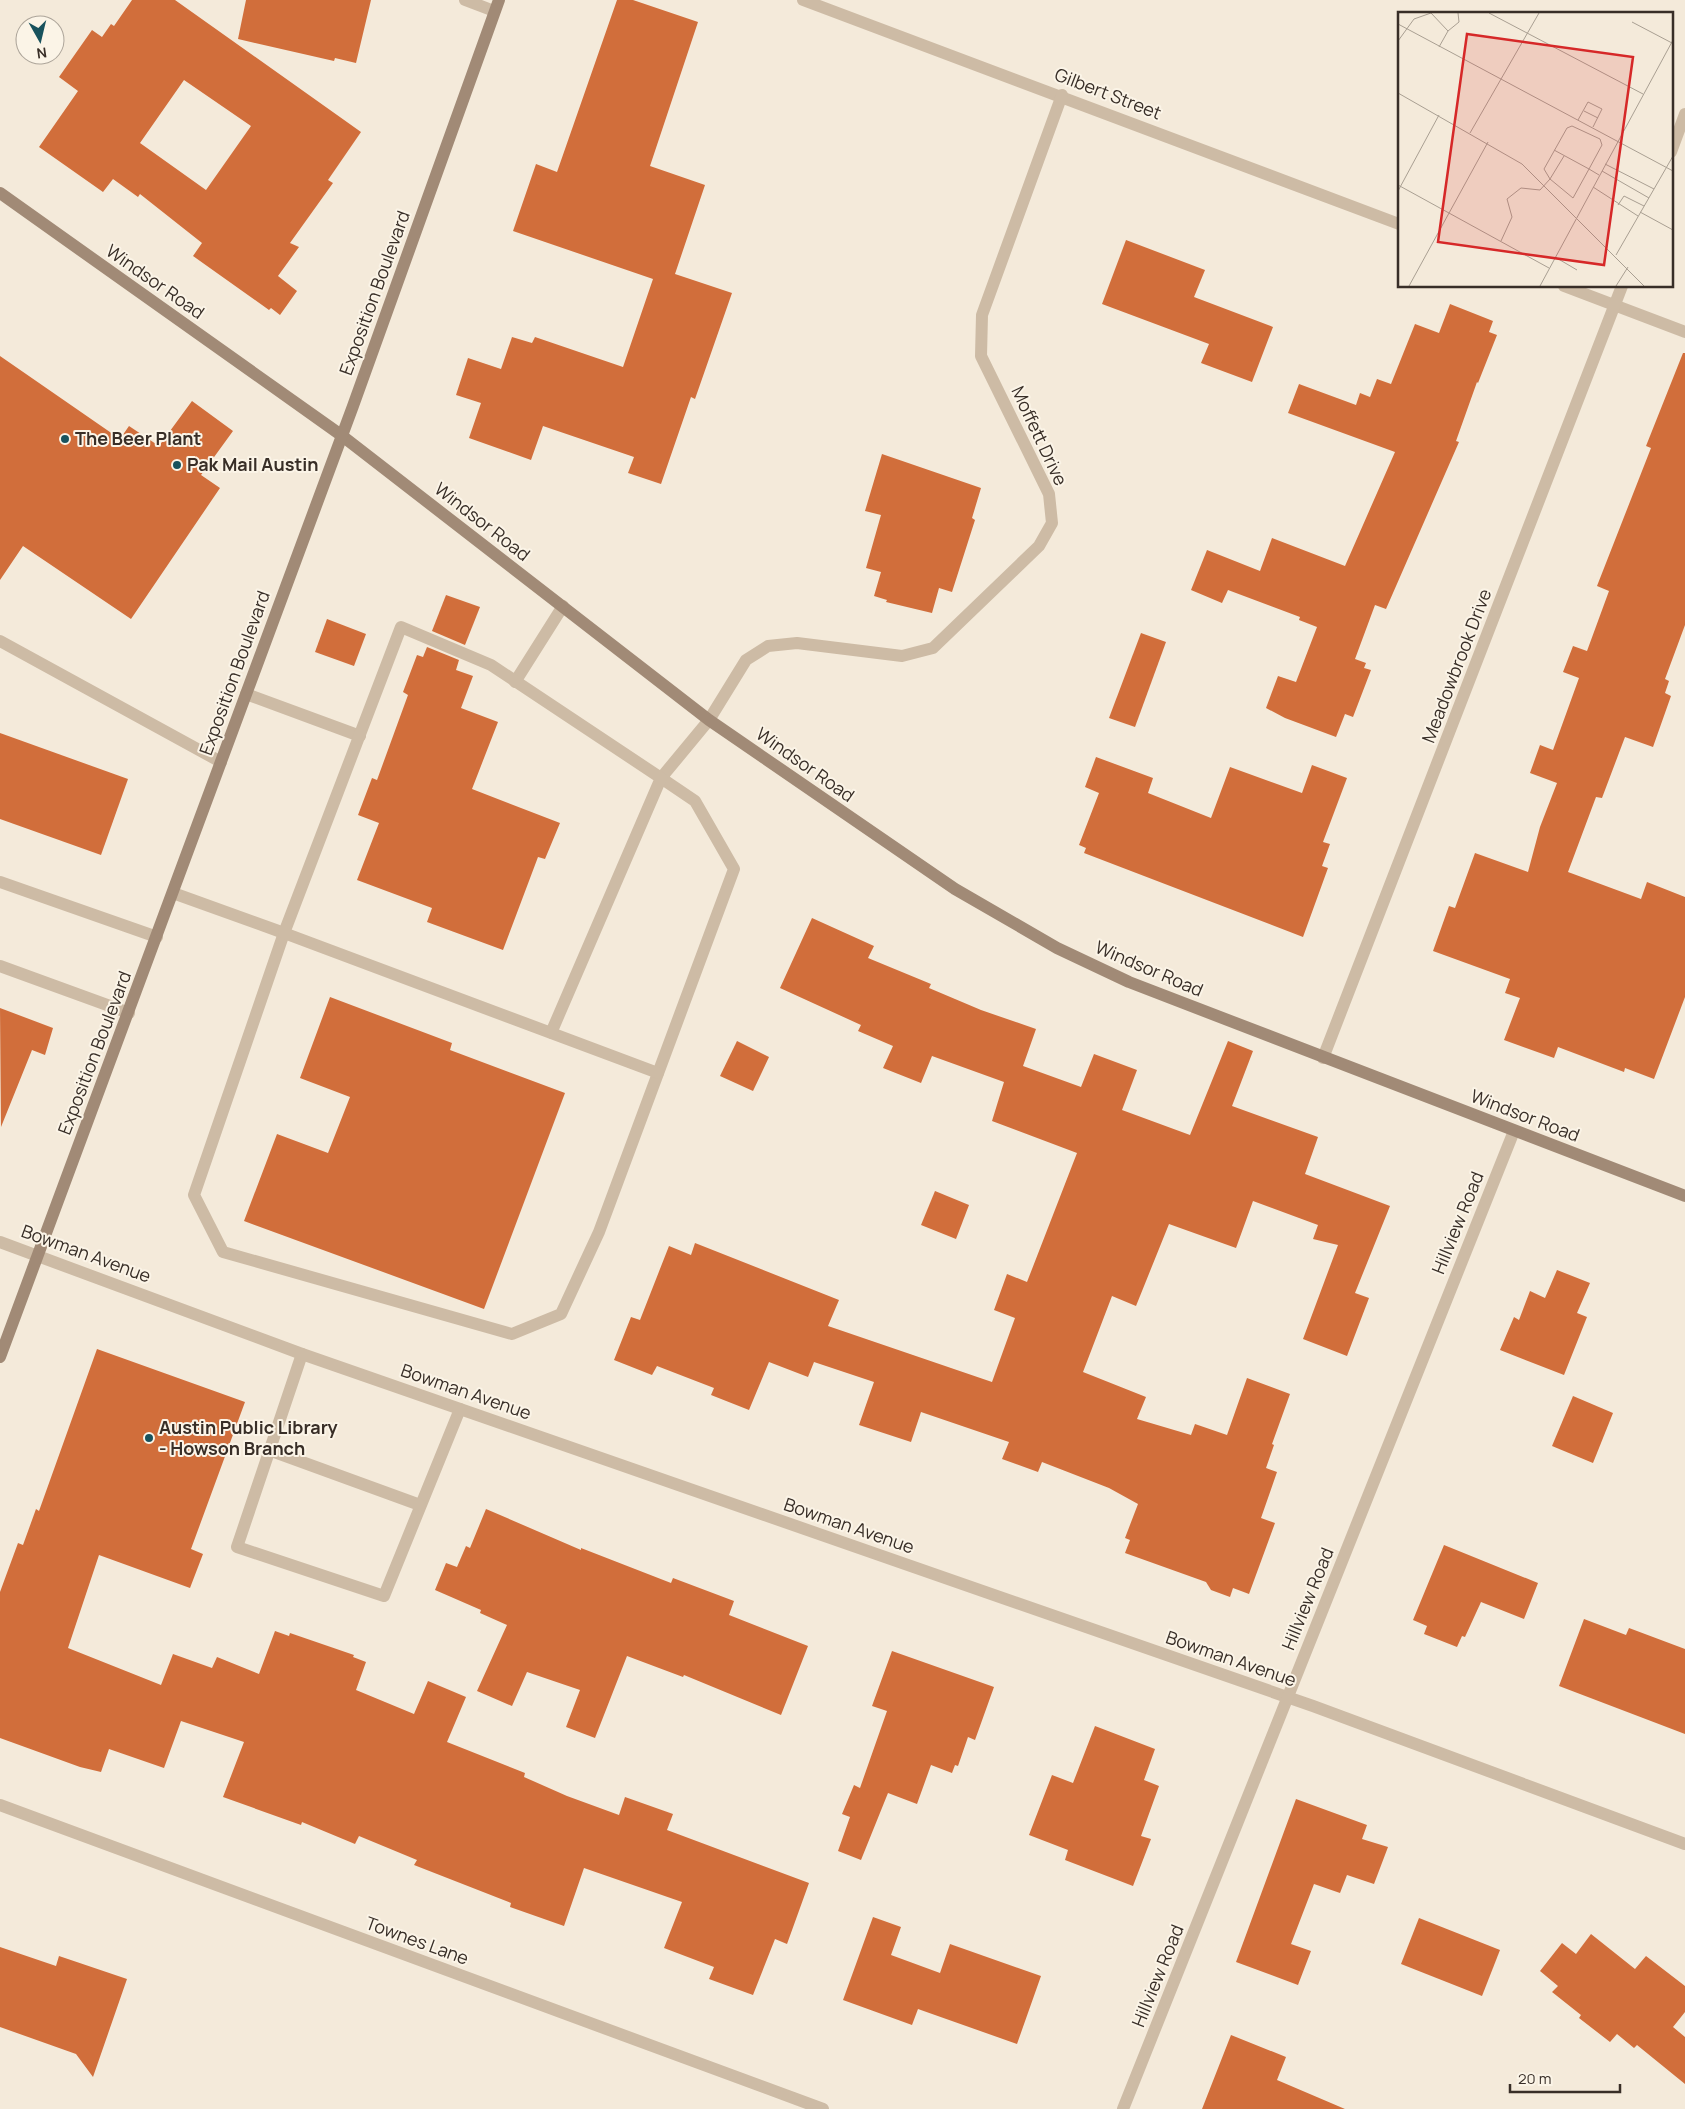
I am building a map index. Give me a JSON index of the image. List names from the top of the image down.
{
  "streets": {
    "street": [
      "Gilbert Street",
      "Windsor Road",
      "Exposition Boulevard",
      "Moffett Drive",
      "Meadowbrook Drive",
      "Hillview Road",
      "Bowman Avenue",
      "Townes Lane"
    ]
  },
  "crossings": [
    ["Gilbert Street", "Moffett Drive"],
    ["Windsor Road", "Exposition Boulevard"],
    ["Windsor Road", "Moffett Drive"],
    ["Windsor Road", "Meadowbrook Drive"],
    ["Windsor Road", "Hillview Road"],
    ["Exposition Boulevard", "Bowman Avenue"],
    ["Hillview Road", "Bowman Avenue"]
  ],
  "places": ["The Beer Plant", "Pak Mail Austin", "Austin Public Library - Howson Branch"],
  "scale_bar": "20 m",
  "north": "bottom"
}
